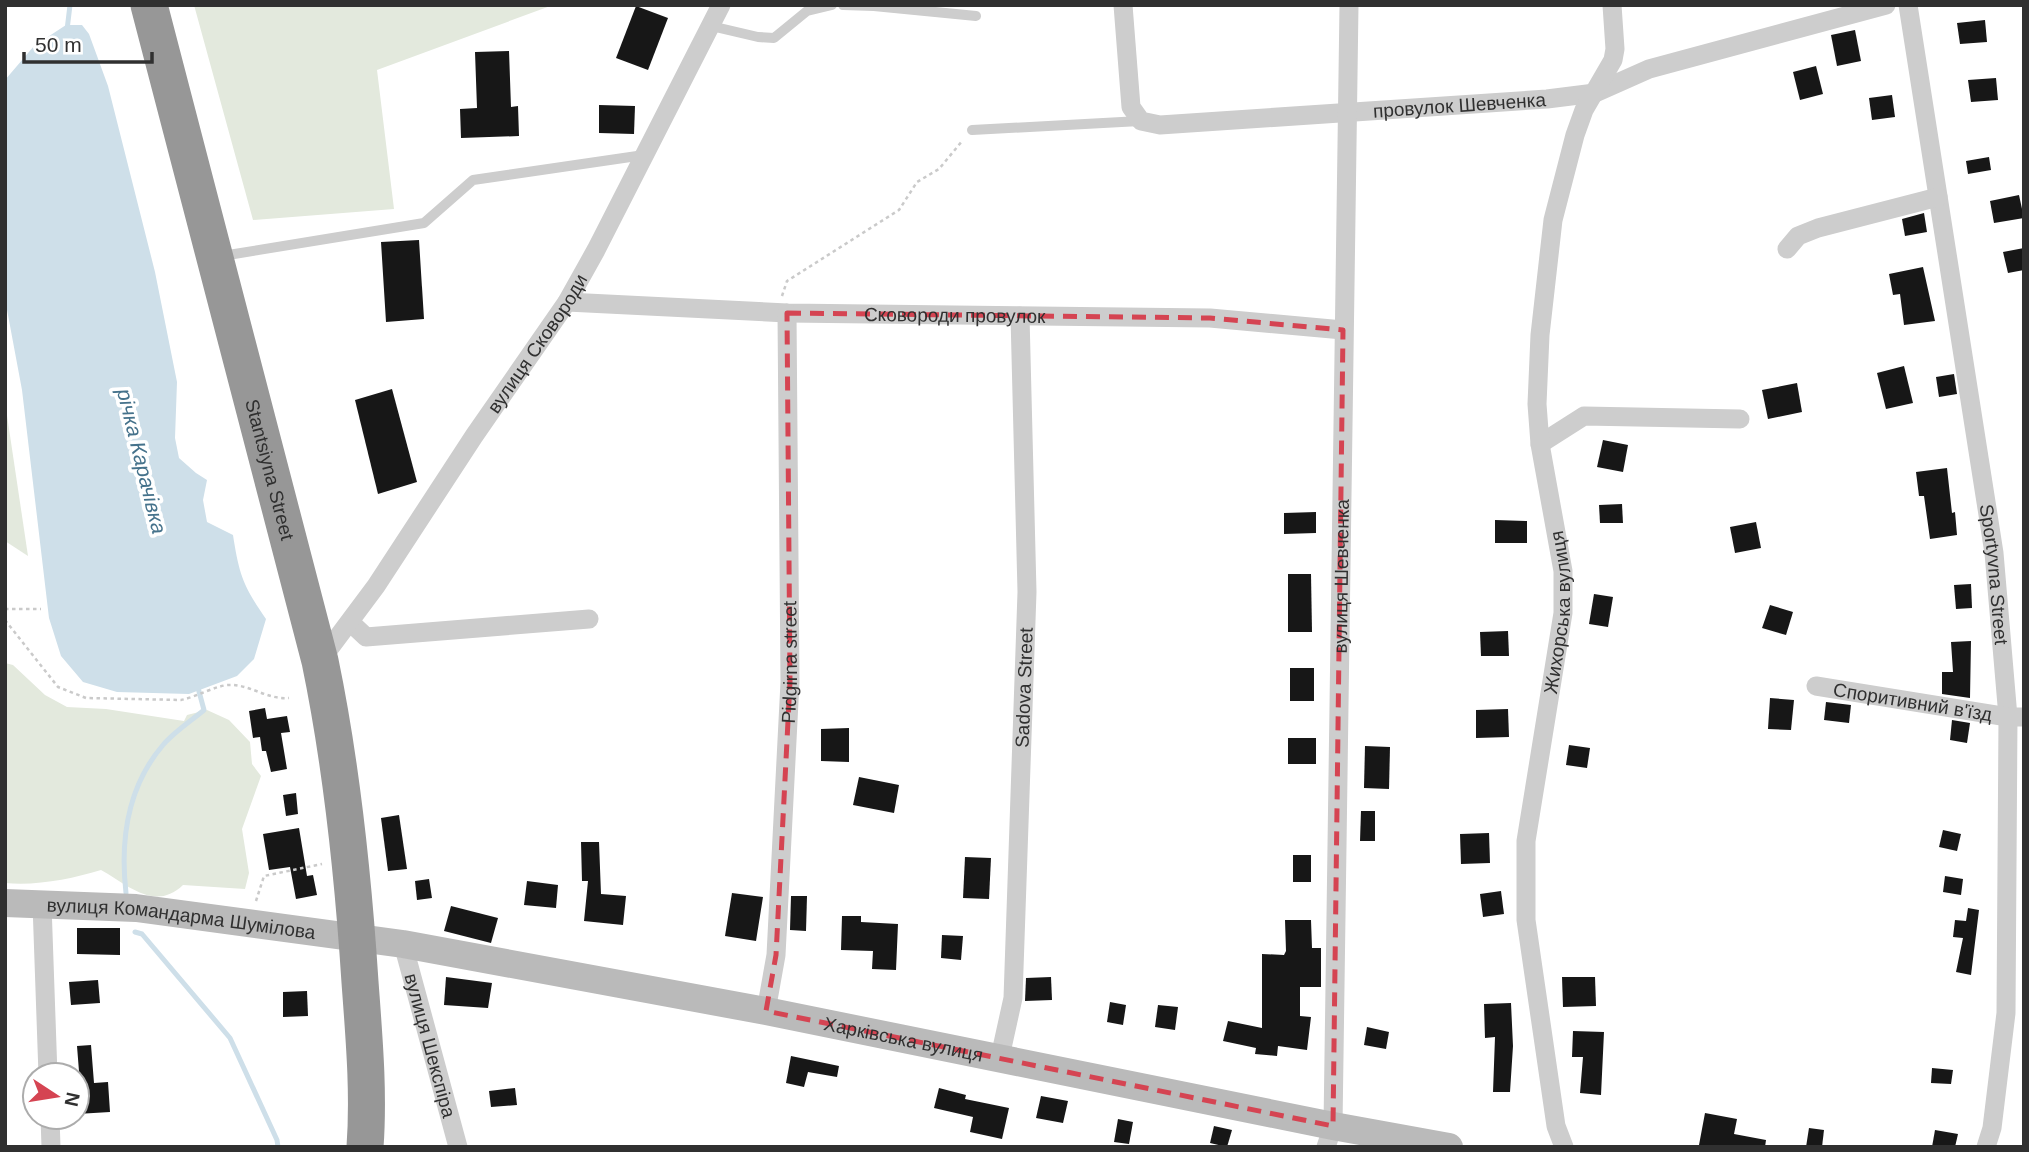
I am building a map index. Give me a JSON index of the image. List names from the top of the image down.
{
  "streets": {
    "highway": ["Stantsiyna Street"],
    "main road": ["вулиця Командарма Шумілова", "Харківська вулиця"],
    "street": [
      "провулок Шевченка",
      "Сковороди провулок",
      "вулиця Сковороди",
      "Sportyvna Street",
      "вулиця Шевченка",
      "Жихорська вулиця",
      "Pidgirna street",
      "Sadova Street",
      "Споритивний в'їзд",
      "вулиця Шекспіра"
    ]
  },
  "crossings": [
    ["провулок Шевченка", "вулиця Шевченка"],
    ["провулок Шевченка", "Жихорська вулиця"],
    ["Сковороди провулок", "вулиця Сковороди"],
    ["Сковороди провулок", "вулиця Шевченка"],
    ["Сковороди провулок", "Pidgirna street"],
    ["Сковороди провулок", "Sadova Street"],
    ["вулиця Сковороди", "Stantsiyna Street"],
    ["Stantsiyna Street", "вулиця Командарма Шумілова"],
    ["Stantsiyna Street", "Харківська вулиця"],
    ["Sportyvna Street", "Споритивний в'їзд"],
    ["вулиця Шевченка", "Харківська вулиця"],
    ["Pidgirna street", "Харківська вулиця"],
    ["Sadova Street", "Харківська вулиця"],
    ["вулиця Командарма Шумілова", "Харківська вулиця"],
    ["Харківська вулиця", "вулиця Шекспіра"]
  ],
  "water": ["річка Карачівка"],
  "scale_bar": "50 m",
  "north": "right"
}
